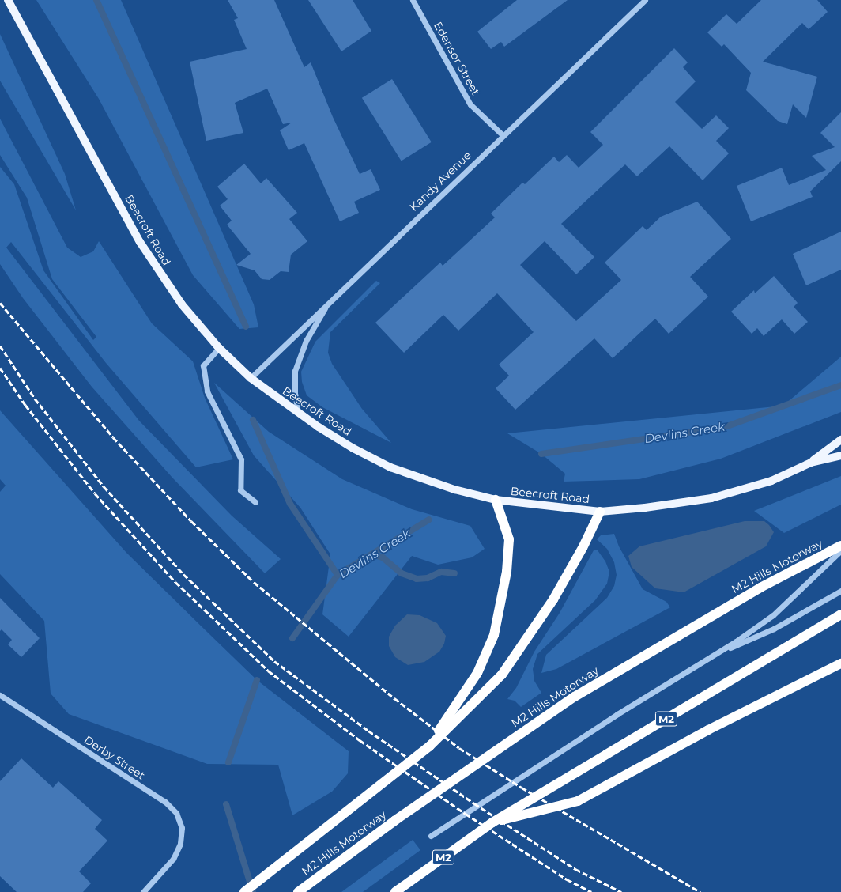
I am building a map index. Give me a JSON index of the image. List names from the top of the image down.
{
  "streets": {
    "highway": ["M2 Hills Motorway", "M2"],
    "main road": ["Beecroft Road"],
    "street": ["Edensor Street", "Kandy Avenue", "Derby Street"]
  },
  "crossings": [
    ["Edensor Street", "Kandy Avenue"],
    ["Kandy Avenue", "Beecroft Road"]
  ],
  "water": ["Devlins Creek"]
}
